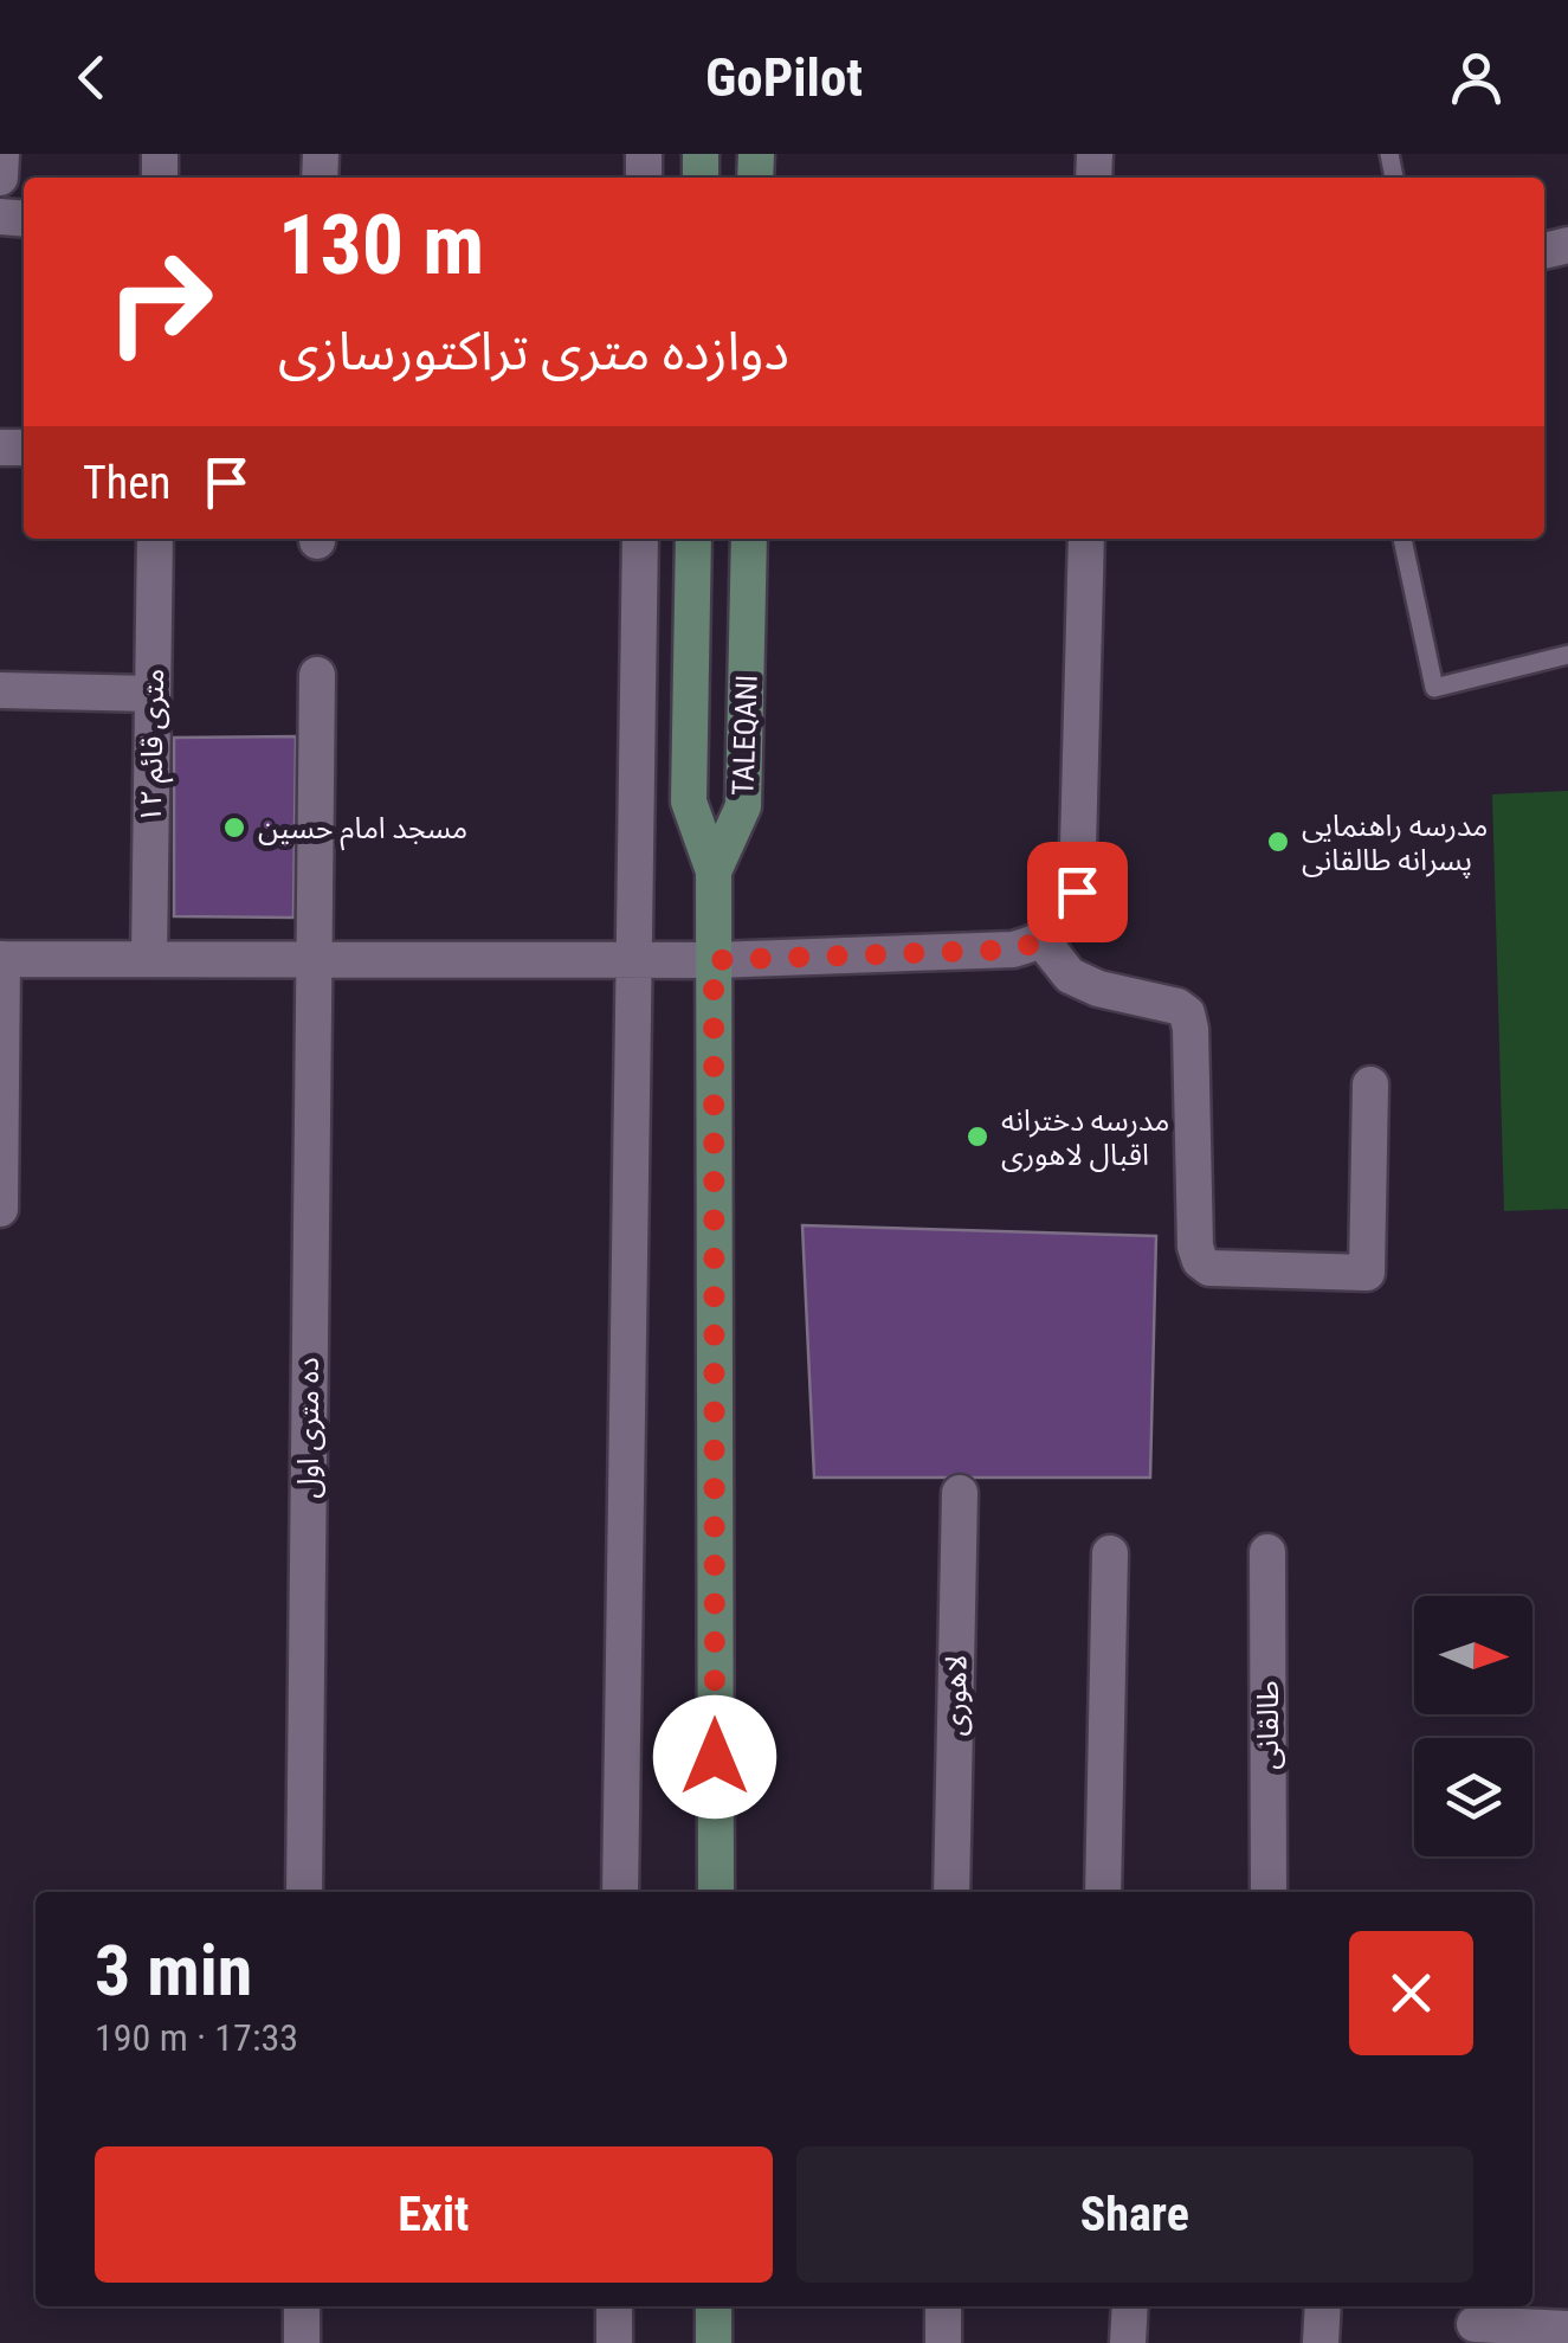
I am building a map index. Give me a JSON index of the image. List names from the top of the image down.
{
  "streets": {
    "main road": ["TALEQANI"],
    "street": [
      "۱۲ متری قائم",
      "ده متری اول",
      "لاهوری",
      "طالقانی"
    ]
  },
  "places": ["مسجد امام حسین", "مدرسه راهنمایی پسرانه طالقانی", "مدرسه دخترانه اقبال لاهوری"],
  "north": "right",
  "page": {
    "header": "GoPilot",
    "turn": ["130 m", "دوازده متری تراکتورسازی"],
    "then": "Then",
    "heading": ["3 min", "190 m · 17:33"],
    "buttons": ["Exit", "Share"]
  }
}
